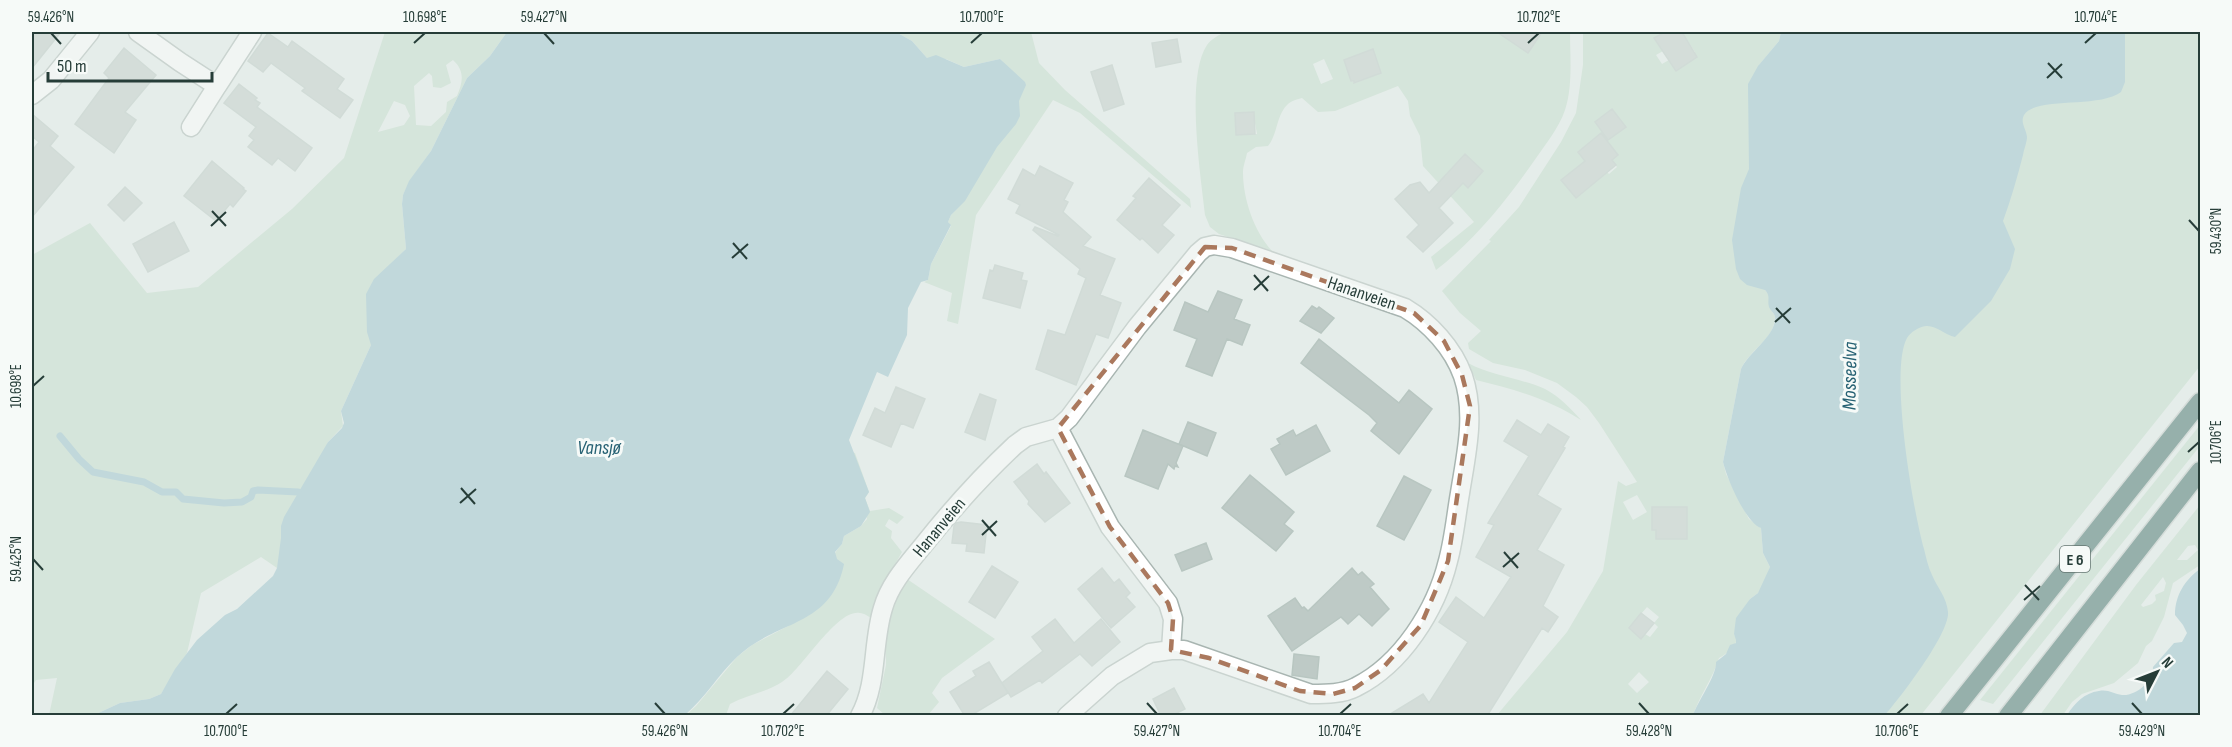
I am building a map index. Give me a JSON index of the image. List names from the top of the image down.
{
  "streets": {
    "highway": ["E 6"],
    "street": ["Hananveien"]
  },
  "water": ["Mosseelva", "Vansjø"],
  "scale_bar": "50 m",
  "north": "top right",
  "coordinates": [
    "59.426°N",
    "10.698°E",
    "59.427°N",
    "10.700°E",
    "10.702°E",
    "10.704°E",
    "59.430°N",
    "10.706°E",
    "59.425°N",
    "59.428°N",
    "59.429°N"
  ]
}
